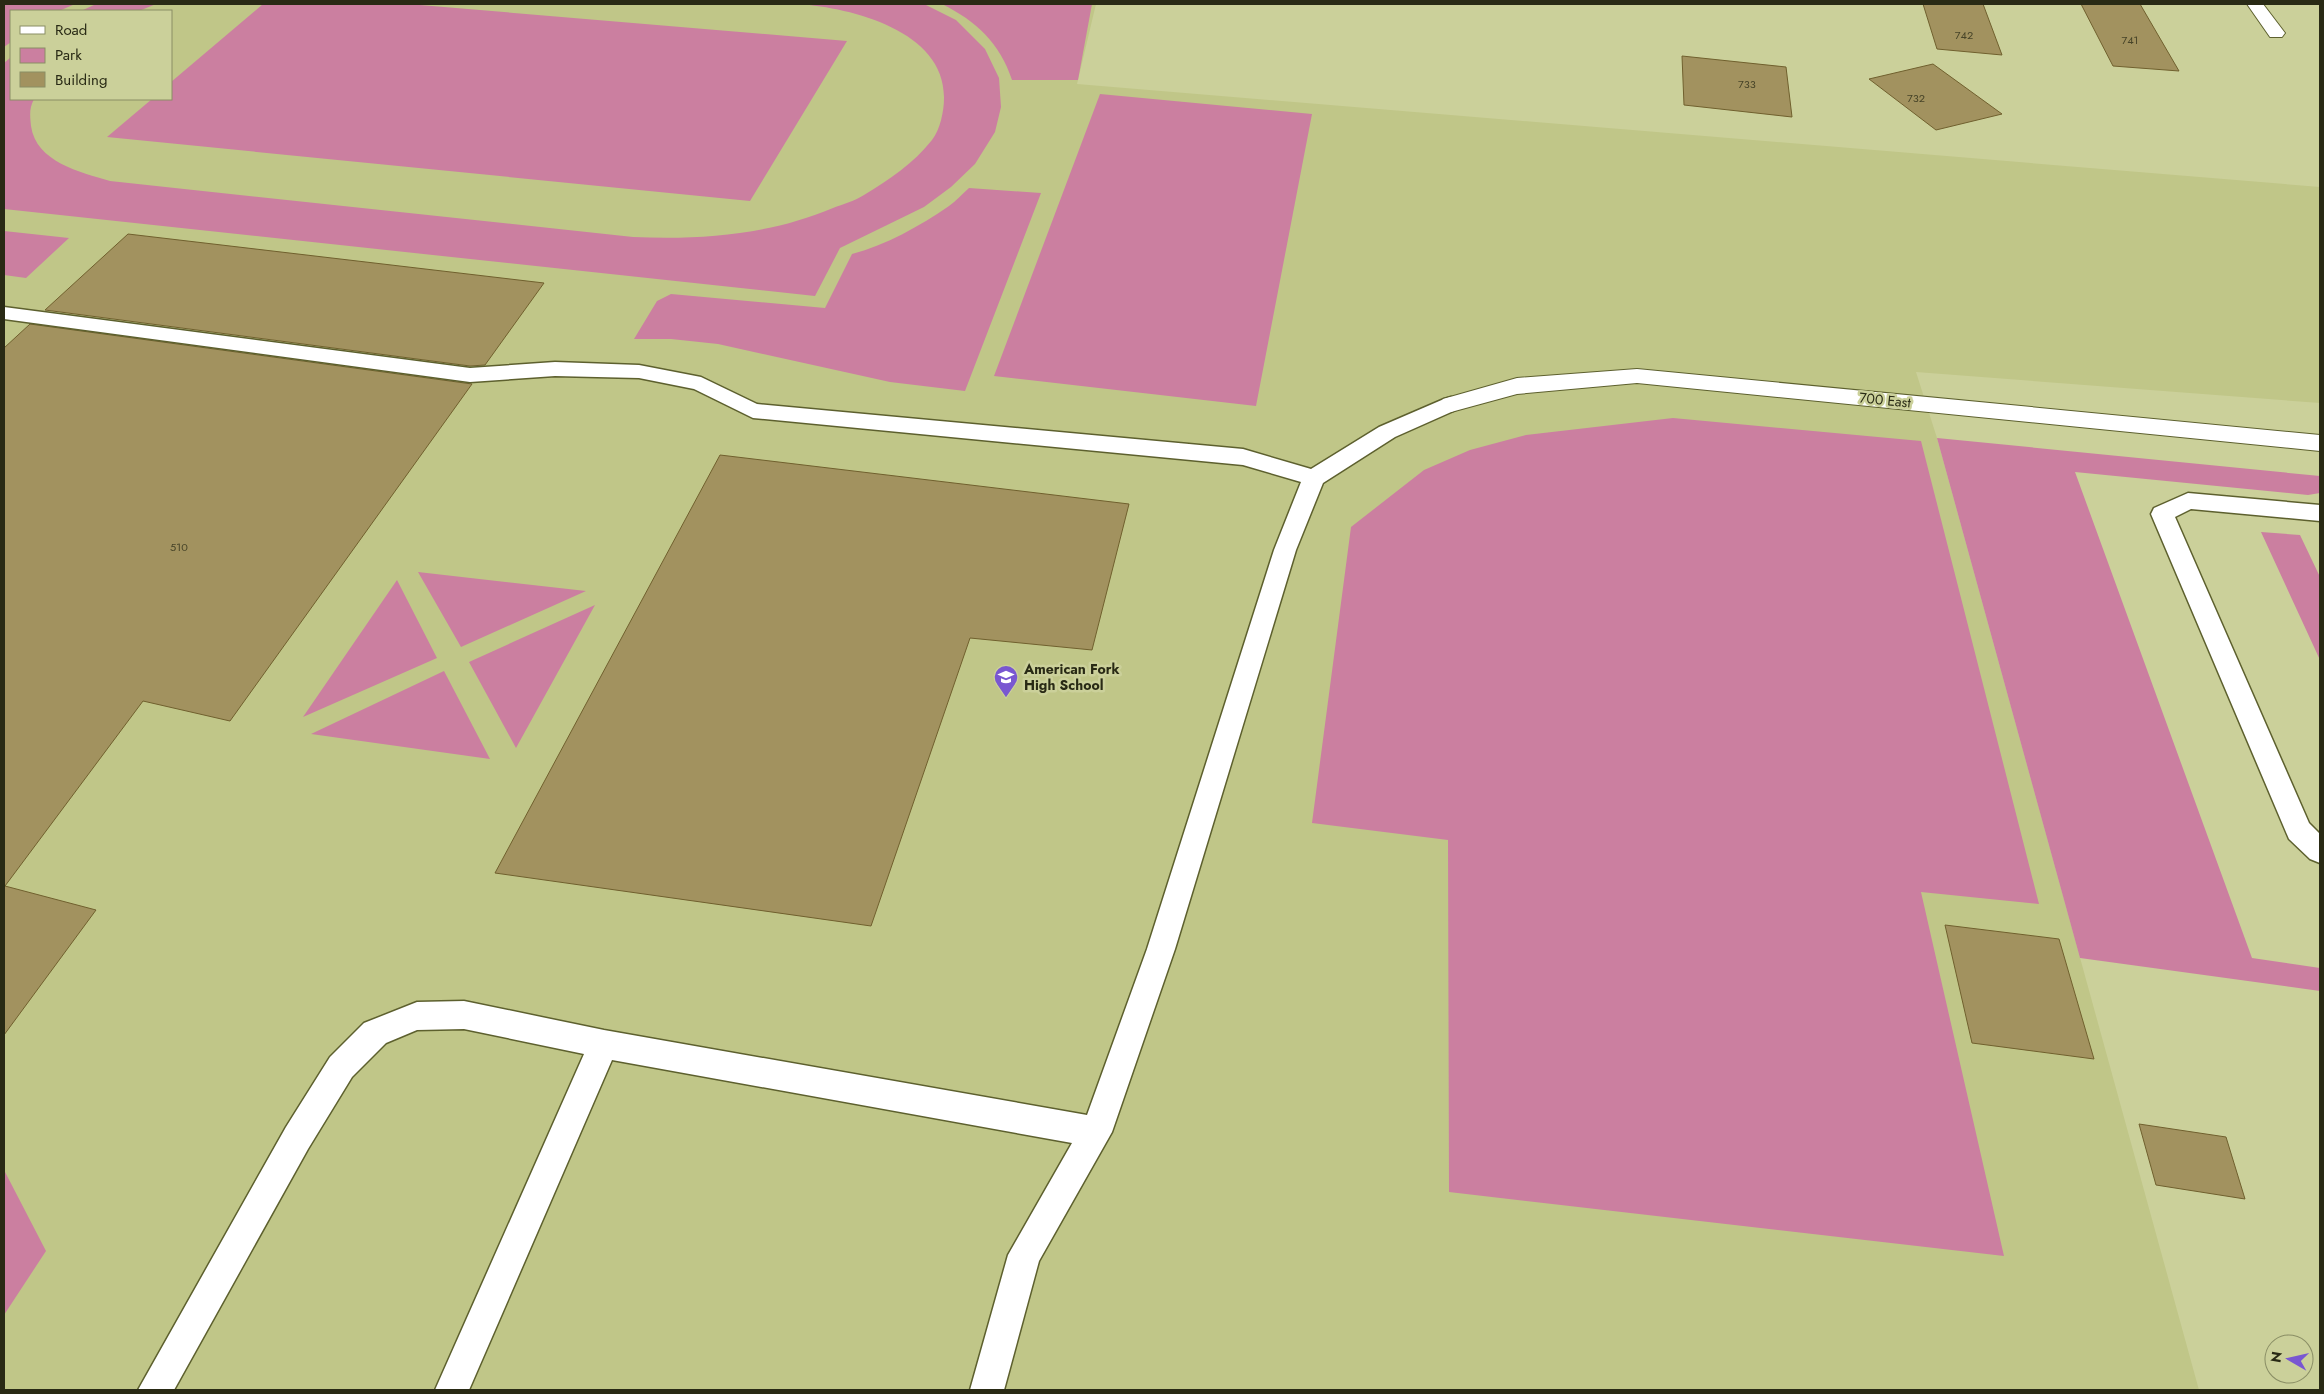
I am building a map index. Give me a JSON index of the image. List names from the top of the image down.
{
  "streets": {
    "street": ["700 East"]
  },
  "places": {
    "school or university": ["American Fork High School"]
  },
  "house_numbers": [
    "742",
    "741",
    "733",
    "732",
    "510"
  ],
  "legend": ["Road", "Park", "Building"],
  "north": "left"
}
